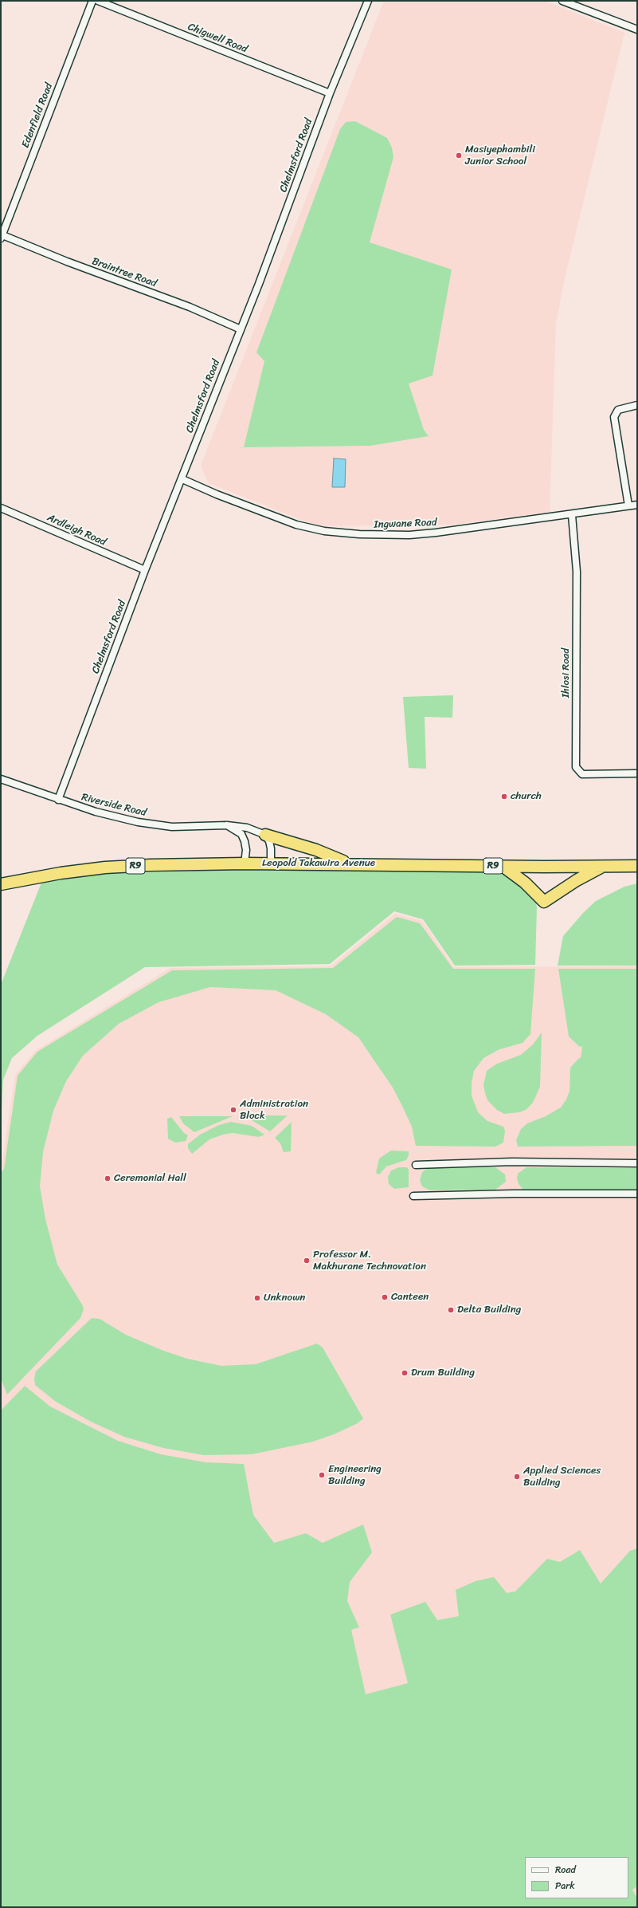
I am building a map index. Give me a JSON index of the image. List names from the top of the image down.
{
  "streets": {
    "highway": ["Leopold Takawira Avenue", "R9"],
    "street": [
      "Chigwell Road",
      "Edenfield Road",
      "Chelmsford Road",
      "Braintree Road",
      "Ingwane Road",
      "Ardleigh Road",
      "Ihlosi Road",
      "Riverside Road"
    ]
  },
  "crossings": [
    ["Chigwell Road", "Chelmsford Road"],
    ["Edenfield Road", "Braintree Road"],
    ["Chelmsford Road", "Braintree Road"],
    ["Chelmsford Road", "Ingwane Road"],
    ["Chelmsford Road", "Ardleigh Road"],
    ["Chelmsford Road", "Riverside Road"],
    ["Ingwane Road", "Ihlosi Road"]
  ],
  "places": [
    "Masiyephambili Junior School",
    "church",
    "Administration Block",
    "Ceremonial Hall",
    "Professor M. Makhurane Technovation",
    "Canteen",
    "Unknown",
    "Delta Building",
    "Drum Building",
    "Engineering Building",
    "Applied Sciences Building"
  ],
  "legend": ["Road", "Park"]
}
